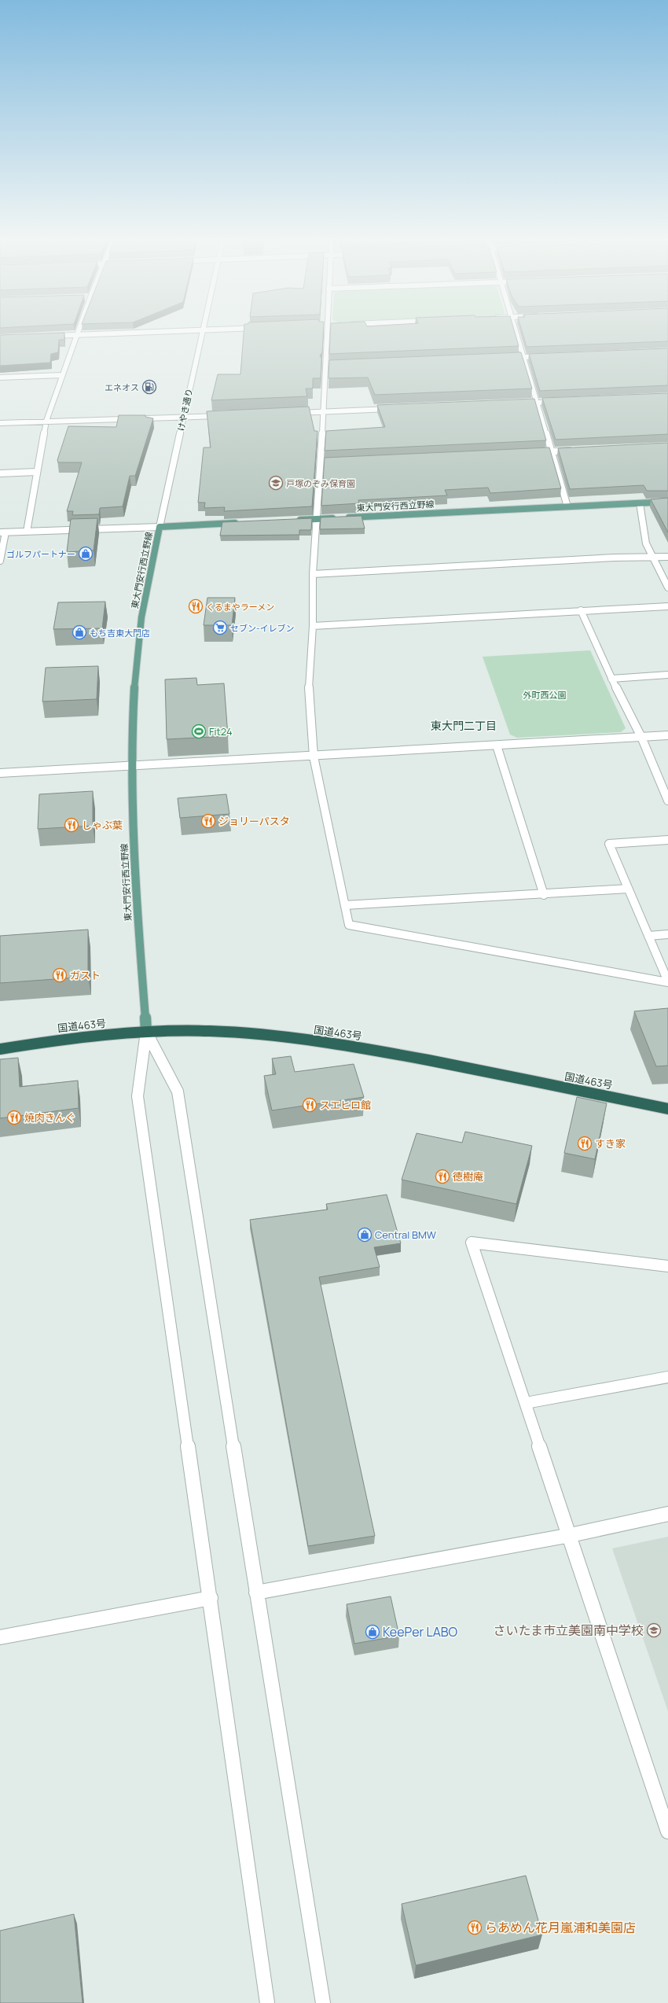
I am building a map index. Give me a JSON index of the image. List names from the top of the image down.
{
  "streets": {
    "highway": ["国道463号"],
    "main road": ["東大門安行西立野線"],
    "street": ["けやき通り"]
  },
  "crossings": [
    ["けやき通り", "東大門安行西立野線"],
    ["東大門安行西立野線", "国道463号"]
  ],
  "districts": ["東大門二丁目"],
  "parks": ["外町西公園"],
  "places": {
    "fuel station": ["エネオス"],
    "school or university": ["戸塚のぞみ保育園", "さいたま市立美園南中学校"],
    "shop": [
      "ゴルフパートナー",
      "もち吉東大門店",
      "Central BMW",
      "KeePer LABO"
    ],
    "restaurant": [
      "くるまやラーメン",
      "ジョリーパスタ",
      "しゃぶ葉",
      "ガスト",
      "スエヒロ館",
      "焼肉きんぐ",
      "すき家",
      "徳樹庵",
      "らあめん花月嵐浦和美園店"
    ],
    "supermarket": ["セブン-イレブン"],
    "sports": ["Fit24"]
  }
}
